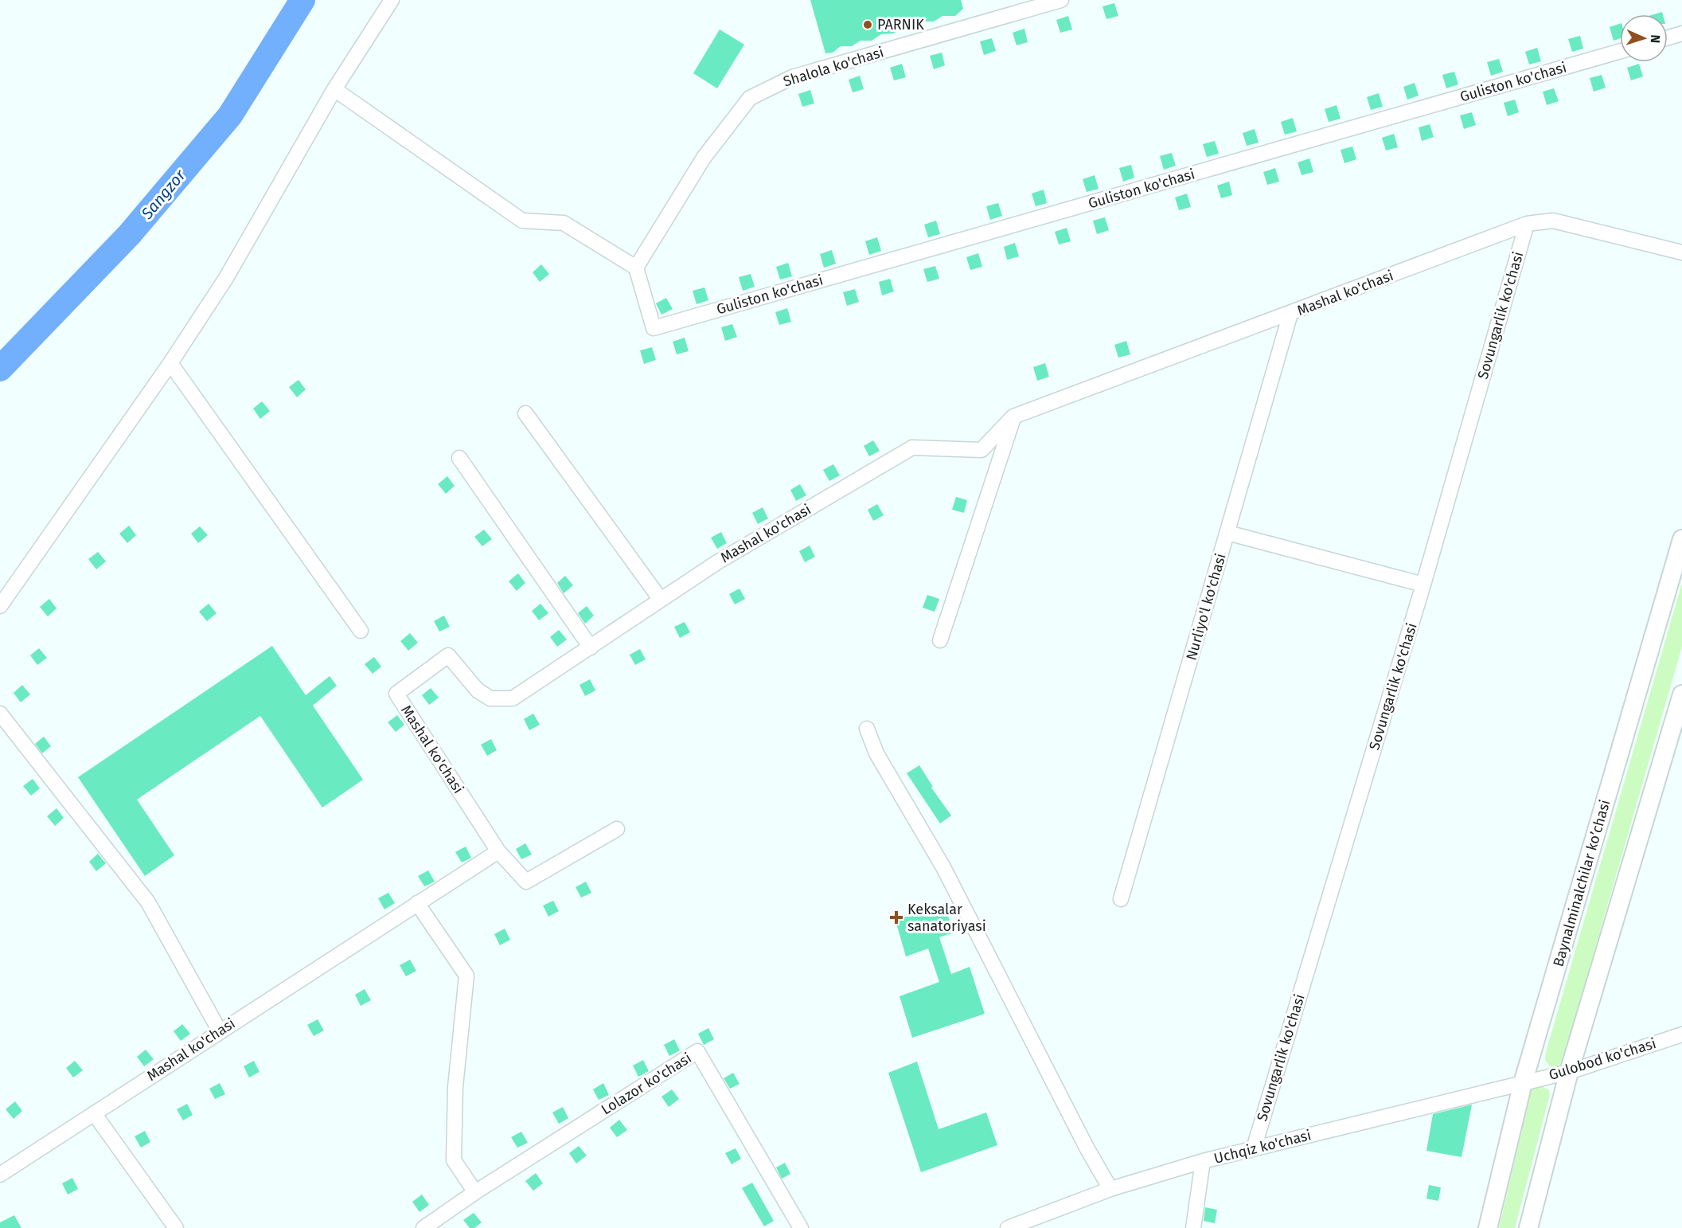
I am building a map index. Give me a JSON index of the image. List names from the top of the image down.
{
  "streets": {
    "main road": ["Baynalminalchilar ko’chasi"],
    "street": [
      "Shalola ko'chasi",
      "Guliston ko'chasi",
      "Mashal ko'chasi",
      "Sovungarlik ko'chasi",
      "Nurliyo'l ko'chasi",
      "Gulobod ko'chasi",
      "Lolazor ko'chasi",
      "Uchqiz ko'chasi"
    ]
  },
  "crossings": [
    ["Shalola ko'chasi", "Guliston ko'chasi"],
    ["Mashal ko'chasi", "Sovungarlik ko'chasi"],
    ["Mashal ko'chasi", "Nurliyo'l ko'chasi"],
    ["Sovungarlik ko'chasi", "Uchqiz ko'chasi"],
    ["Baynalminalchilar ko’chasi", "Gulobod ko'chasi"],
    ["Baynalminalchilar ko’chasi", "Uchqiz ko'chasi"],
    ["Gulobod ko'chasi", "Uchqiz ko'chasi"]
  ],
  "water": ["Sangzor"],
  "places": {
    "other": ["PARNIK"],
    "health": ["Keksalar sanatoriyasi"]
  },
  "north": "right"
}
